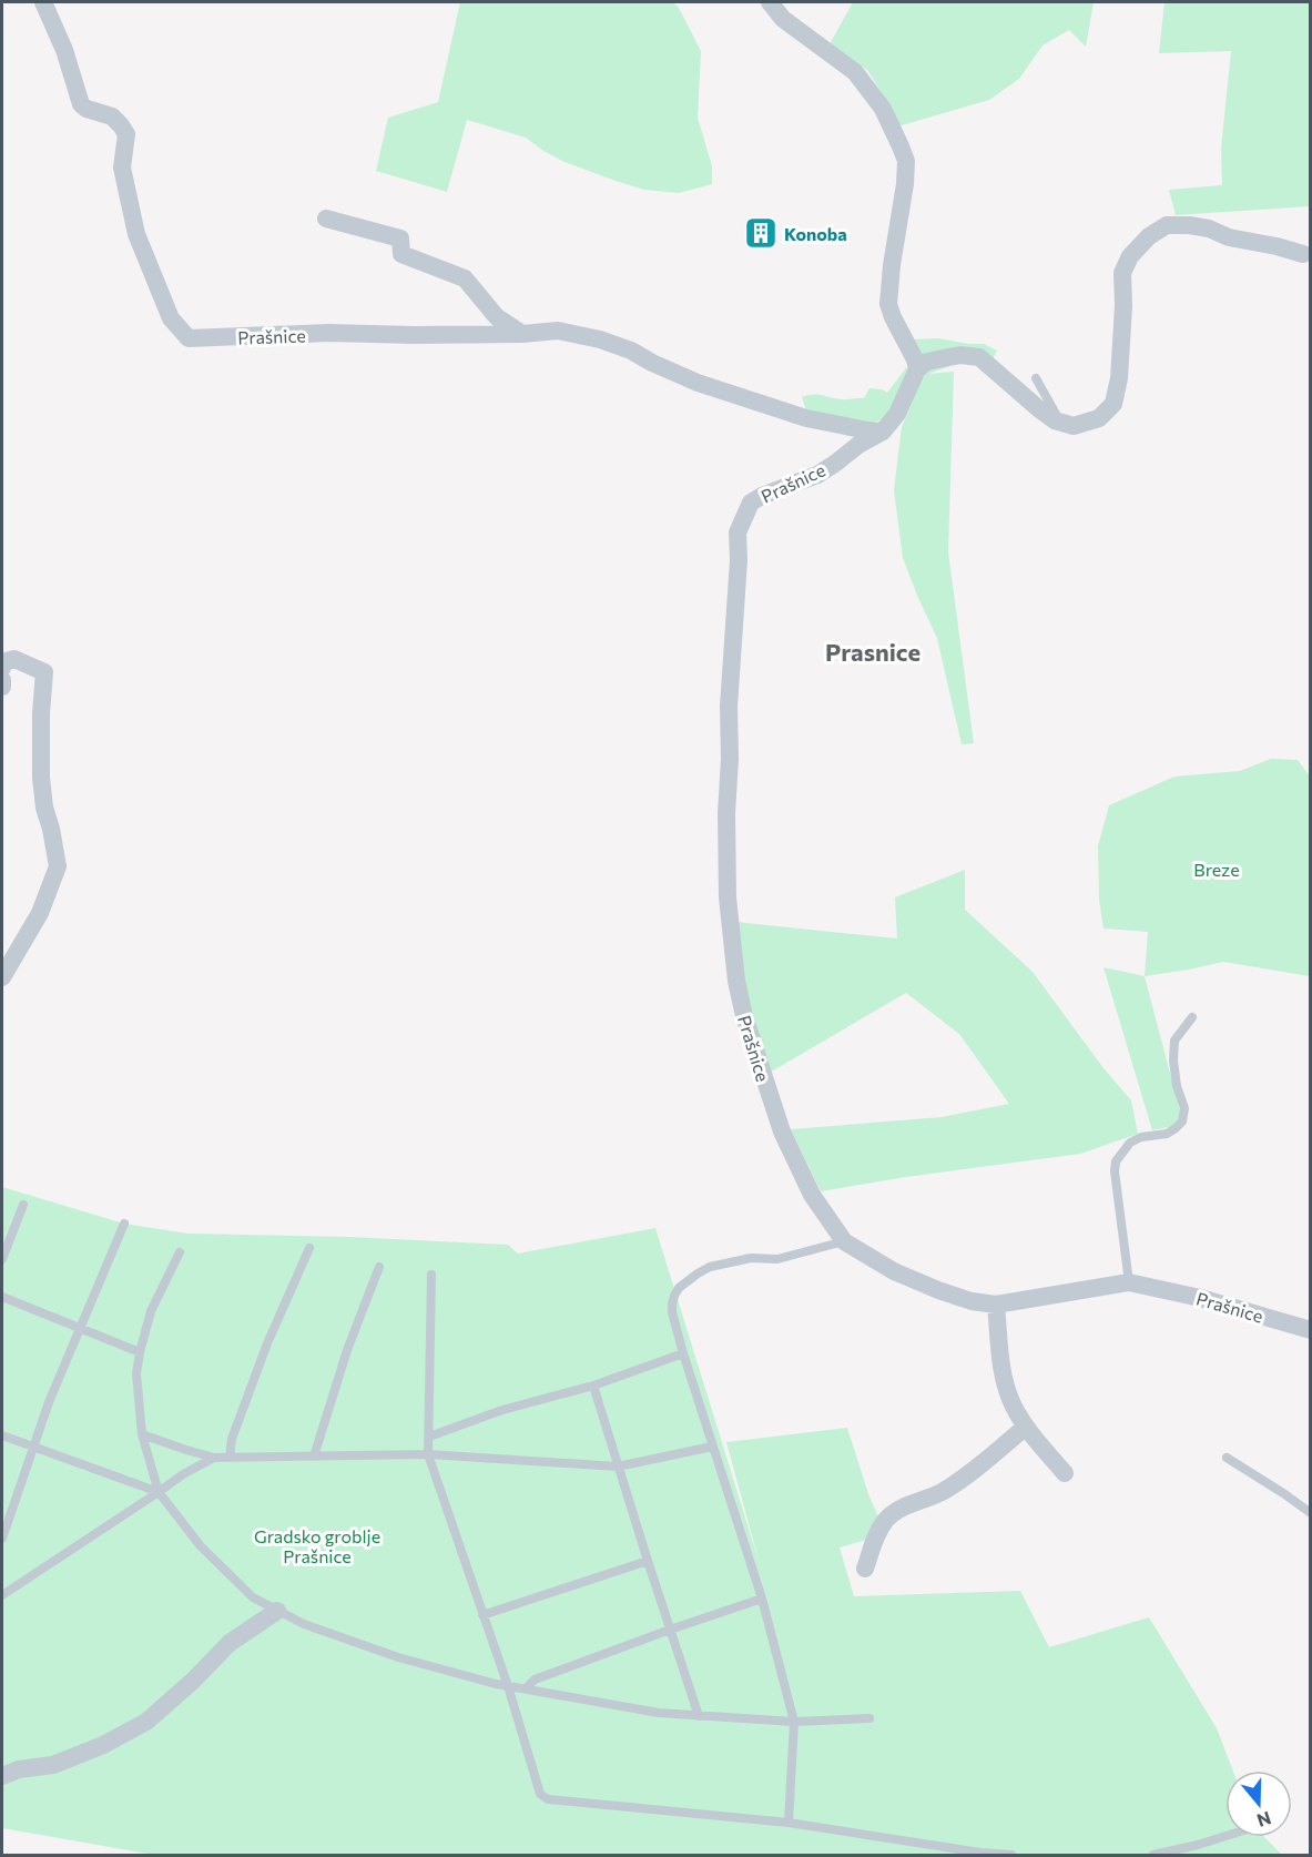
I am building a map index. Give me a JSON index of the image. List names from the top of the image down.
{
  "streets": {
    "street": ["Prašnice"]
  },
  "districts": ["Prasnice"],
  "parks": ["Breze", "Gradsko groblje Prašnice"],
  "places": {
    "building": ["Konoba"]
  },
  "north": "bottom"
}
